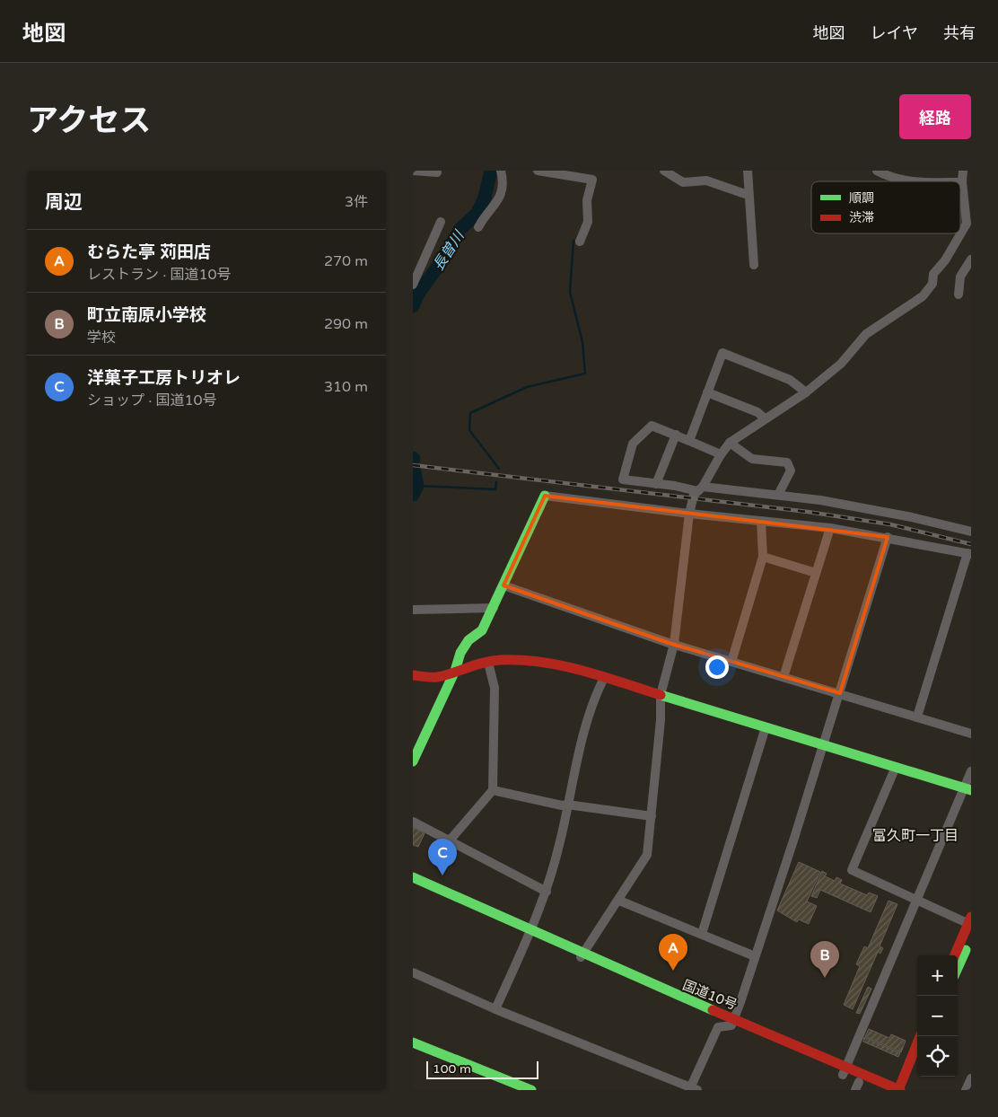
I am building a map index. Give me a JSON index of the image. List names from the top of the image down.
{
  "streets": {
    "main road": ["国道10号"]
  },
  "districts": ["富久町一丁目"],
  "water": ["長曽川"],
  "legend": ["順調", "渋滞"],
  "scale_bar": "100 m",
  "page": {
    "header": "地図",
    "nav": ["地図", "レイヤ", "共有"],
    "title": "アクセス",
    "buttons": "経路",
    "heading": ["周辺", "3件"],
    "list": [
      {
        "mark": "A",
        "name": "むらた亭 苅田店",
        "note": "レストラン · 国道10号",
        "value": "270 m"
      },
      {
        "mark": "B",
        "name": "町立南原小学校",
        "note": "学校",
        "value": "290 m"
      },
      {
        "mark": "C",
        "name": "洋菓子工房トリオレ",
        "note": "ショップ · 国道10号",
        "value": "310 m"
      }
    ],
    "pins": ["C", "A", "B"],
    "map_buttons": ["+", "−"],
    "scale": "100 m"
  }
}
